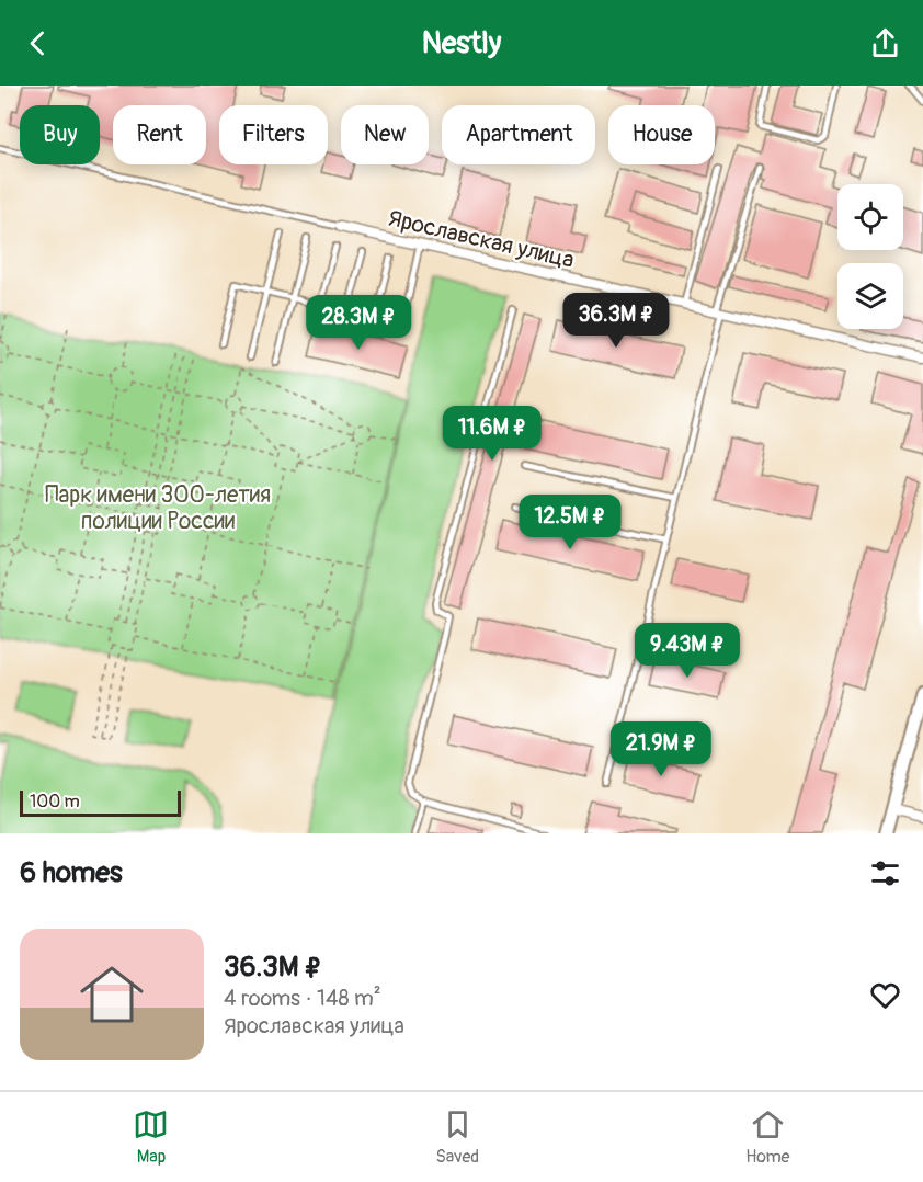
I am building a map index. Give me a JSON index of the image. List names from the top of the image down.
{
  "streets": {
    "street": ["Ярославская улица"]
  },
  "parks": ["Парк имени 300-летия полиции России"],
  "scale_bar": "100 m",
  "page": {
    "header": "Nestly",
    "chip": [
      "Buy",
      "Rent",
      "Filters",
      "New",
      "Apartment",
      "House"
    ],
    "price": [
      "36.3M ₽",
      "28.3M ₽",
      "11.6M ₽",
      "12.5M ₽",
      "9.43M ₽",
      "21.9M ₽"
    ],
    "scale": "100 m",
    "heading": "6 homes",
    "list": [
      {
        "name": "36.3M ₽",
        "note": "4 rooms · 148 m² · Ярославская улица"
      }
    ],
    "tabs": ["Map", "Saved", "Home"]
  }
}
